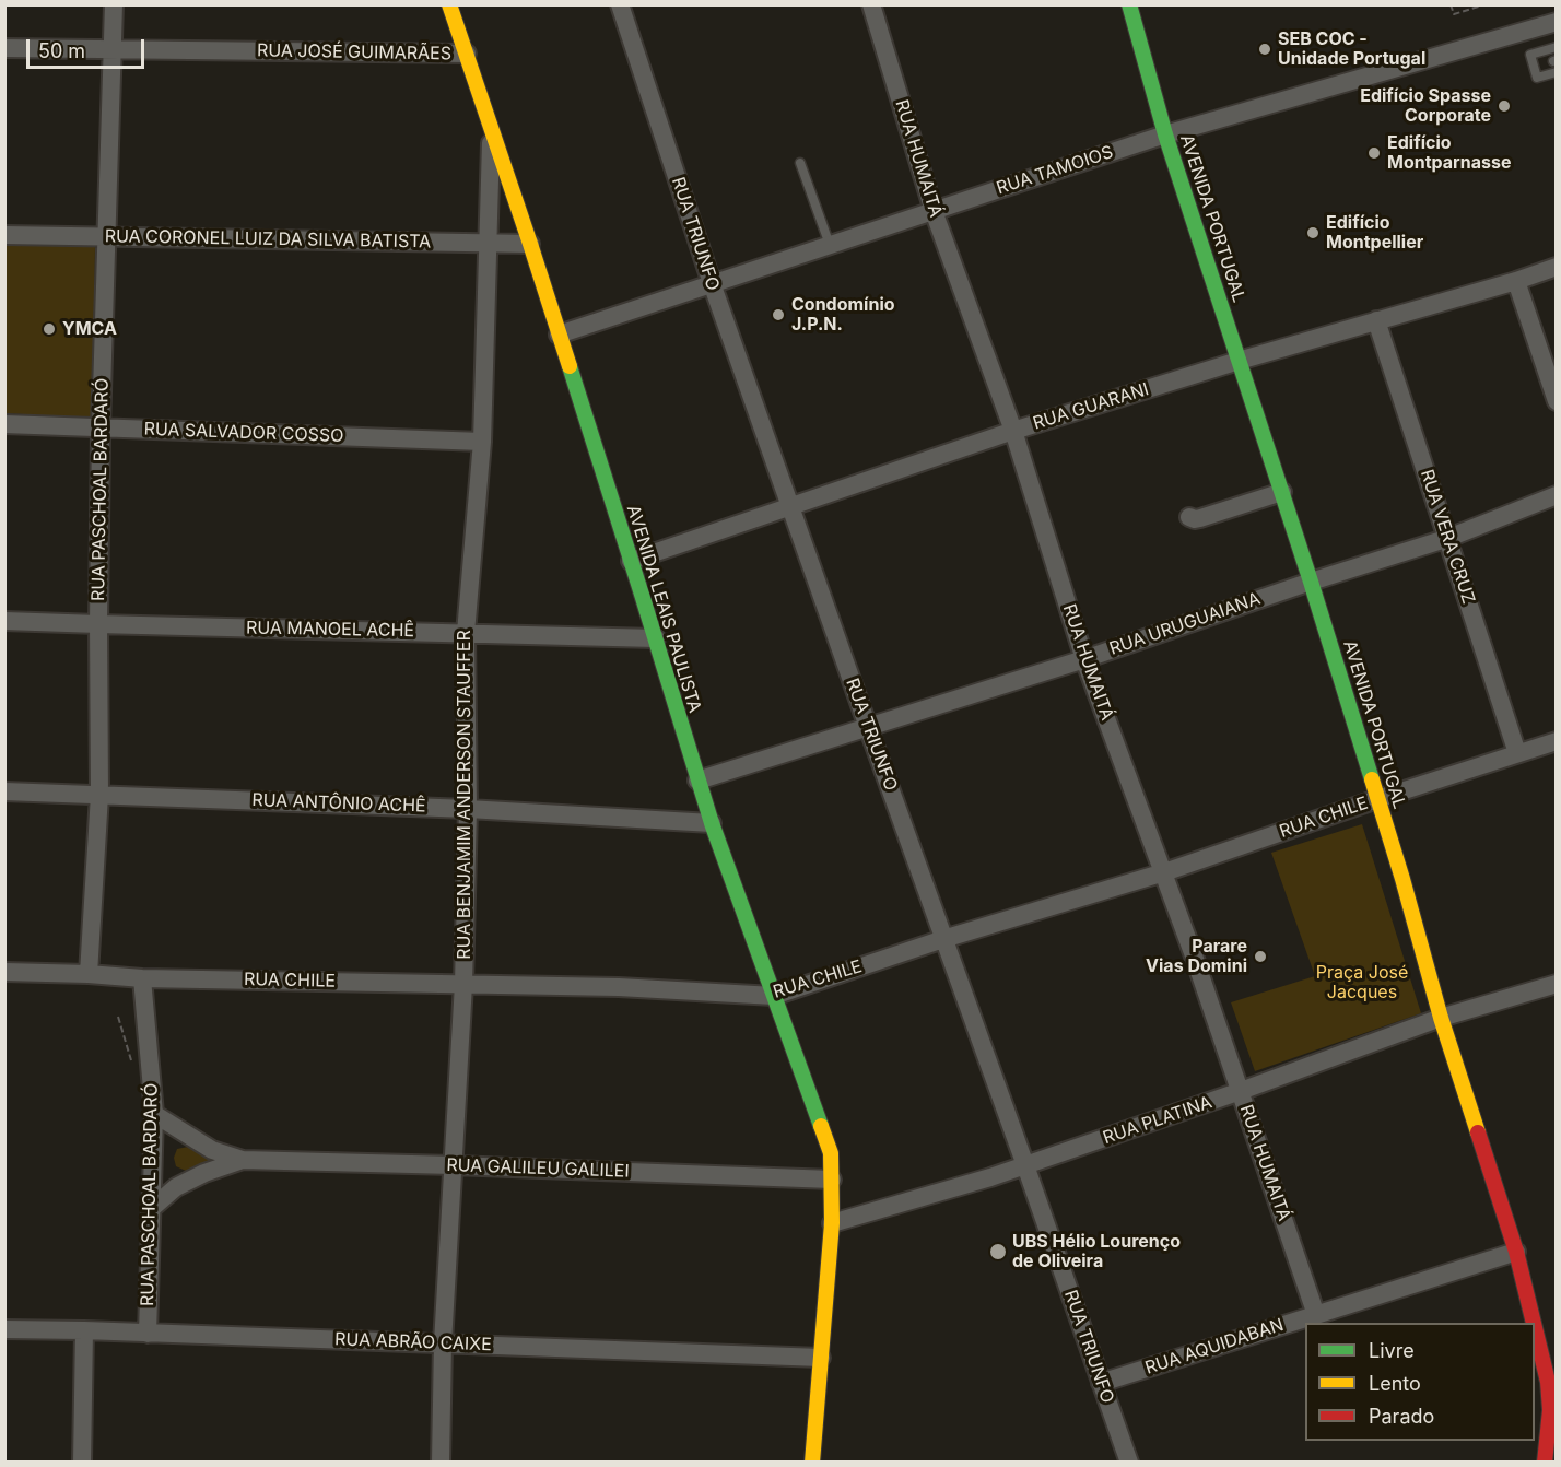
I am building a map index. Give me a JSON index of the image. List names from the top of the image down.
{
  "streets": {
    "street": [
      "RUA JOSÉ GUIMARÃES",
      "RUA HUMAITÁ",
      "RUA TAMOIOS",
      "AVENIDA PORTUGAL",
      "RUA TRIUNFO",
      "RUA CORONEL LUIZ DA SILVA BATISTA",
      "RUA GUARANI",
      "RUA SALVADOR COSSO",
      "RUA PASCHOAL BARDARÓ",
      "RUA VERA CRUZ",
      "AVENIDA LEAIS PAULISTA",
      "RUA URUGUAIANA",
      "RUA MANOEL ACHÊ",
      "RUA BENJAMIM ANDERSON STAUFFER",
      "RUA ANTÔNIO ACHÊ",
      "RUA CHILE",
      "RUA PLATINA",
      "RUA GALILEU GALILEI",
      "RUA ABRÃO CAIXE",
      "RUA AQUIDABAN"
    ]
  },
  "crossings": [
    ["RUA JOSÉ GUIMARÃES", "RUA PASCHOAL BARDARÓ"],
    ["RUA JOSÉ GUIMARÃES", "AVENIDA LEAIS PAULISTA"],
    ["RUA HUMAITÁ", "RUA TAMOIOS"],
    ["RUA HUMAITÁ", "RUA GUARANI"],
    ["RUA HUMAITÁ", "RUA URUGUAIANA"],
    ["RUA HUMAITÁ", "RUA CHILE"],
    ["RUA HUMAITÁ", "RUA PLATINA"],
    ["RUA HUMAITÁ", "RUA AQUIDABAN"],
    ["RUA TAMOIOS", "AVENIDA PORTUGAL"],
    ["RUA TAMOIOS", "RUA TRIUNFO"],
    ["RUA TAMOIOS", "AVENIDA LEAIS PAULISTA"],
    ["AVENIDA PORTUGAL", "RUA GUARANI"],
    ["AVENIDA PORTUGAL", "RUA URUGUAIANA"],
    ["AVENIDA PORTUGAL", "RUA CHILE"],
    ["AVENIDA PORTUGAL", "RUA PLATINA"],
    ["AVENIDA PORTUGAL", "RUA AQUIDABAN"],
    ["RUA TRIUNFO", "RUA GUARANI"],
    ["RUA TRIUNFO", "RUA URUGUAIANA"],
    ["RUA TRIUNFO", "RUA CHILE"],
    ["RUA TRIUNFO", "RUA PLATINA"],
    ["RUA TRIUNFO", "RUA AQUIDABAN"],
    ["RUA CORONEL LUIZ DA SILVA BATISTA", "RUA PASCHOAL BARDARÓ"],
    ["RUA CORONEL LUIZ DA SILVA BATISTA", "AVENIDA LEAIS PAULISTA"],
    ["RUA CORONEL LUIZ DA SILVA BATISTA", "RUA BENJAMIM ANDERSON STAUFFER"],
    ["RUA GUARANI", "RUA VERA CRUZ"],
    ["RUA GUARANI", "AVENIDA LEAIS PAULISTA"],
    ["RUA SALVADOR COSSO", "RUA PASCHOAL BARDARÓ"],
    ["RUA SALVADOR COSSO", "RUA BENJAMIM ANDERSON STAUFFER"],
    ["RUA PASCHOAL BARDARÓ", "RUA MANOEL ACHÊ"],
    ["RUA PASCHOAL BARDARÓ", "RUA ANTÔNIO ACHÊ"],
    ["RUA PASCHOAL BARDARÓ", "RUA CHILE"],
    ["RUA PASCHOAL BARDARÓ", "RUA GALILEU GALILEI"],
    ["RUA PASCHOAL BARDARÓ", "RUA ABRÃO CAIXE"],
    ["RUA VERA CRUZ", "RUA URUGUAIANA"],
    ["RUA VERA CRUZ", "RUA CHILE"],
    ["AVENIDA LEAIS PAULISTA", "RUA URUGUAIANA"],
    ["AVENIDA LEAIS PAULISTA", "RUA MANOEL ACHÊ"],
    ["AVENIDA LEAIS PAULISTA", "RUA BENJAMIM ANDERSON STAUFFER"],
    ["AVENIDA LEAIS PAULISTA", "RUA ANTÔNIO ACHÊ"],
    ["AVENIDA LEAIS PAULISTA", "RUA CHILE"],
    ["AVENIDA LEAIS PAULISTA", "RUA PLATINA"],
    ["AVENIDA LEAIS PAULISTA", "RUA GALILEU GALILEI"],
    ["AVENIDA LEAIS PAULISTA", "RUA ABRÃO CAIXE"],
    ["RUA MANOEL ACHÊ", "RUA BENJAMIM ANDERSON STAUFFER"],
    ["RUA BENJAMIM ANDERSON STAUFFER", "RUA ANTÔNIO ACHÊ"],
    ["RUA BENJAMIM ANDERSON STAUFFER", "RUA CHILE"],
    ["RUA BENJAMIM ANDERSON STAUFFER", "RUA GALILEU GALILEI"],
    ["RUA BENJAMIM ANDERSON STAUFFER", "RUA ABRÃO CAIXE"]
  ],
  "parks": ["Praça José Jacques"],
  "places": [
    "SEB COC - Unidade Portugal",
    "Edifício Spasse Corporate",
    "Edifício Montparnasse",
    "Edifício Montpellier",
    "Condomínio J.P.N.",
    "YMCA",
    "Parare Vias Domini",
    "UBS Hélio Lourenço de Oliveira"
  ],
  "legend": ["Livre", "Lento", "Parado"],
  "scale_bar": "50 m"
}
